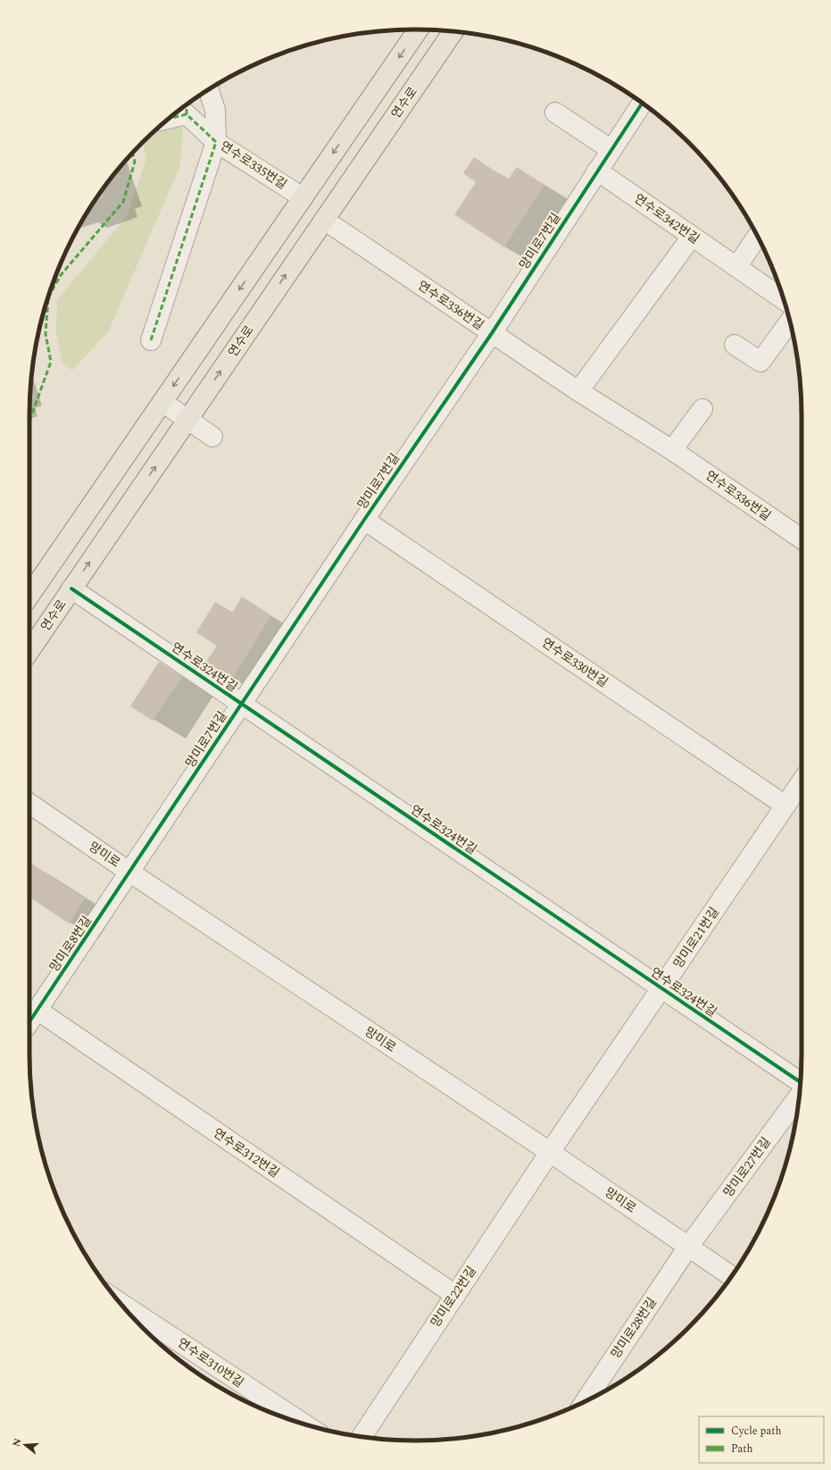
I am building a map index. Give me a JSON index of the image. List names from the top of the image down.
{
  "streets": {
    "main road": ["연수로"],
    "street": [
      "연수로335번길",
      "연수로342번길",
      "망미로7번길",
      "연수로336번길",
      "연수로330번길",
      "연수로324번길",
      "망미로",
      "망미로21번길",
      "망미로8번길",
      "연수로312번길",
      "망미로27번길",
      "망미로22번길",
      "망미로28번길",
      "연수로310번길"
    ]
  },
  "crossings": [
    ["연수로", "연수로336번길"],
    ["연수로", "연수로324번길"],
    ["연수로342번길", "망미로7번길"],
    ["망미로7번길", "연수로336번길"],
    ["망미로7번길", "연수로330번길"],
    ["망미로7번길", "연수로324번길"],
    ["망미로7번길", "망미로"],
    ["망미로7번길", "망미로8번길"],
    ["연수로330번길", "망미로21번길"],
    ["연수로324번길", "망미로21번길"],
    ["망미로", "망미로21번길"],
    ["망미로", "망미로8번길"],
    ["망미로", "망미로27번길"],
    ["망미로", "망미로22번길"],
    ["망미로", "망미로28번길"],
    ["망미로21번길", "망미로22번길"],
    ["망미로8번길", "연수로312번길"],
    ["연수로312번길", "망미로22번길"],
    ["망미로27번길", "망미로28번길"]
  ],
  "legend": ["Cycle path", "Path"],
  "north": "left"
}
